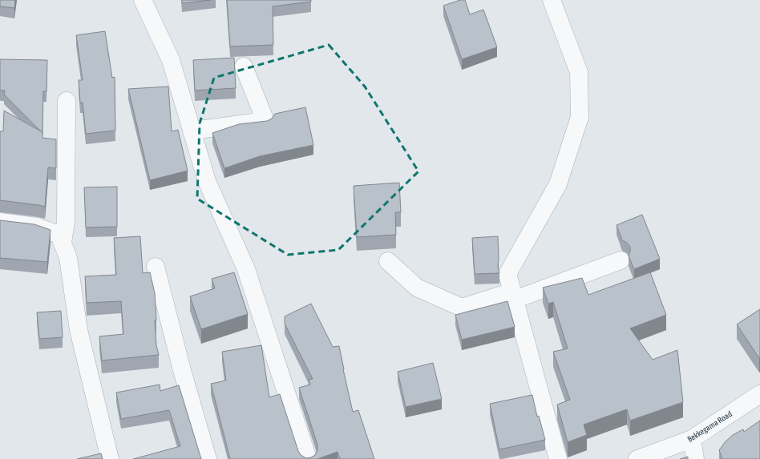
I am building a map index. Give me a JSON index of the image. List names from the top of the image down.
{
  "streets": {
    "street": ["Bekkegama Road"]
  }
}
